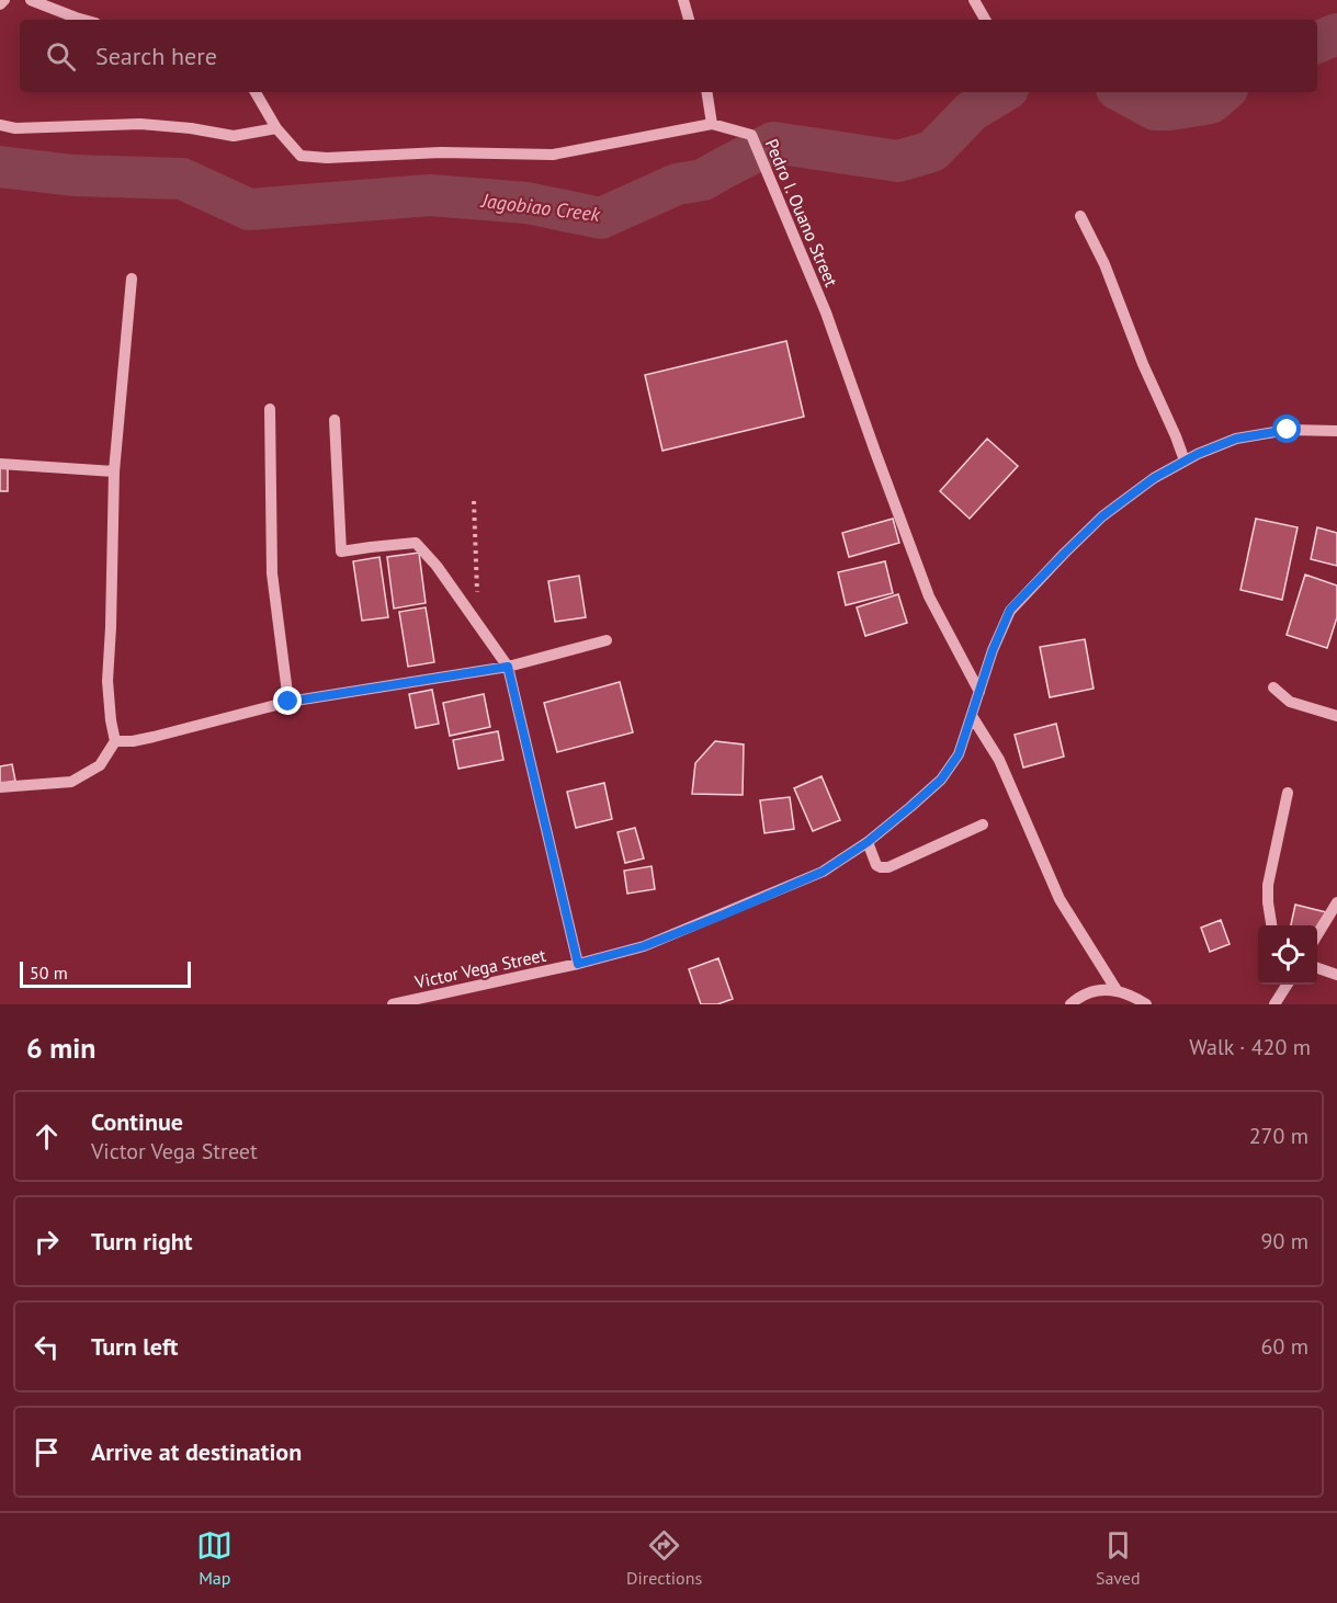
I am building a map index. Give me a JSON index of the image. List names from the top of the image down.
{
  "streets": {
    "street": ["Pedro I. Ouano Street", "Victor Vega Street"]
  },
  "crossings": [
    ["Pedro I. Ouano Street", "Victor Vega Street"]
  ],
  "water": ["Jagobiao Creek"],
  "scale_bar": "50 m",
  "page": {
    "search": "Search here",
    "scale": "50 m",
    "heading": ["6 min", "Walk · 420 m"],
    "list": [
      ["Continue", "Victor Vega Street", "270 m"],
      ["Turn right", "90 m"],
      ["Turn left", "60 m"],
      "Arrive at destination"
    ],
    "nav": ["Map", "Directions", "Saved"]
  }
}
